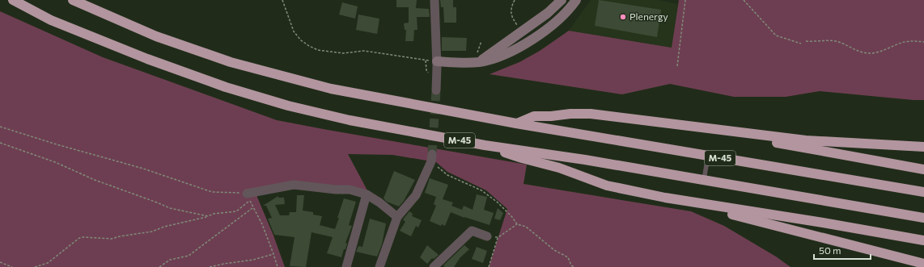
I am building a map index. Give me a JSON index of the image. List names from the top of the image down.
{
  "streets": {
    "highway": ["M-45"]
  },
  "places": ["Plenergy"],
  "scale_bar": "50 m"
}
